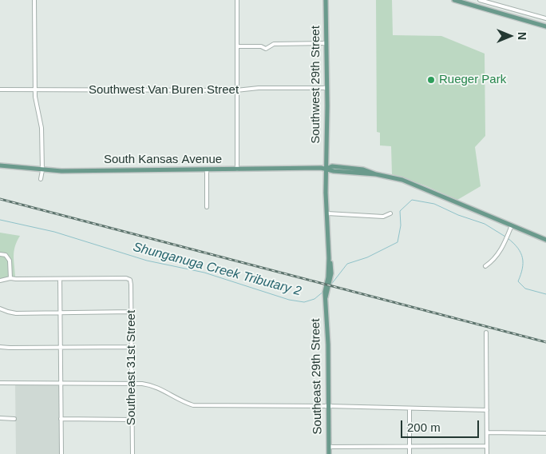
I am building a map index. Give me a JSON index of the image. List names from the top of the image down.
{
  "streets": {
    "main road": ["Southwest 29th Street", "South Kansas Avenue", "Southeast 29th Street"],
    "street": ["Southwest Van Buren Street", "Southeast 31st Street"]
  },
  "crossings": [
    ["Southwest 29th Street", "Southwest Van Buren Street"],
    ["Southwest 29th Street", "South Kansas Avenue"],
    ["Southwest 29th Street", "Southeast 29th Street"],
    ["South Kansas Avenue", "Southeast 29th Street"]
  ],
  "water": ["Shunganuga Creek Tributary 2"],
  "places": ["Rueger Park"],
  "scale_bar": "200 m",
  "north": "right"
}
